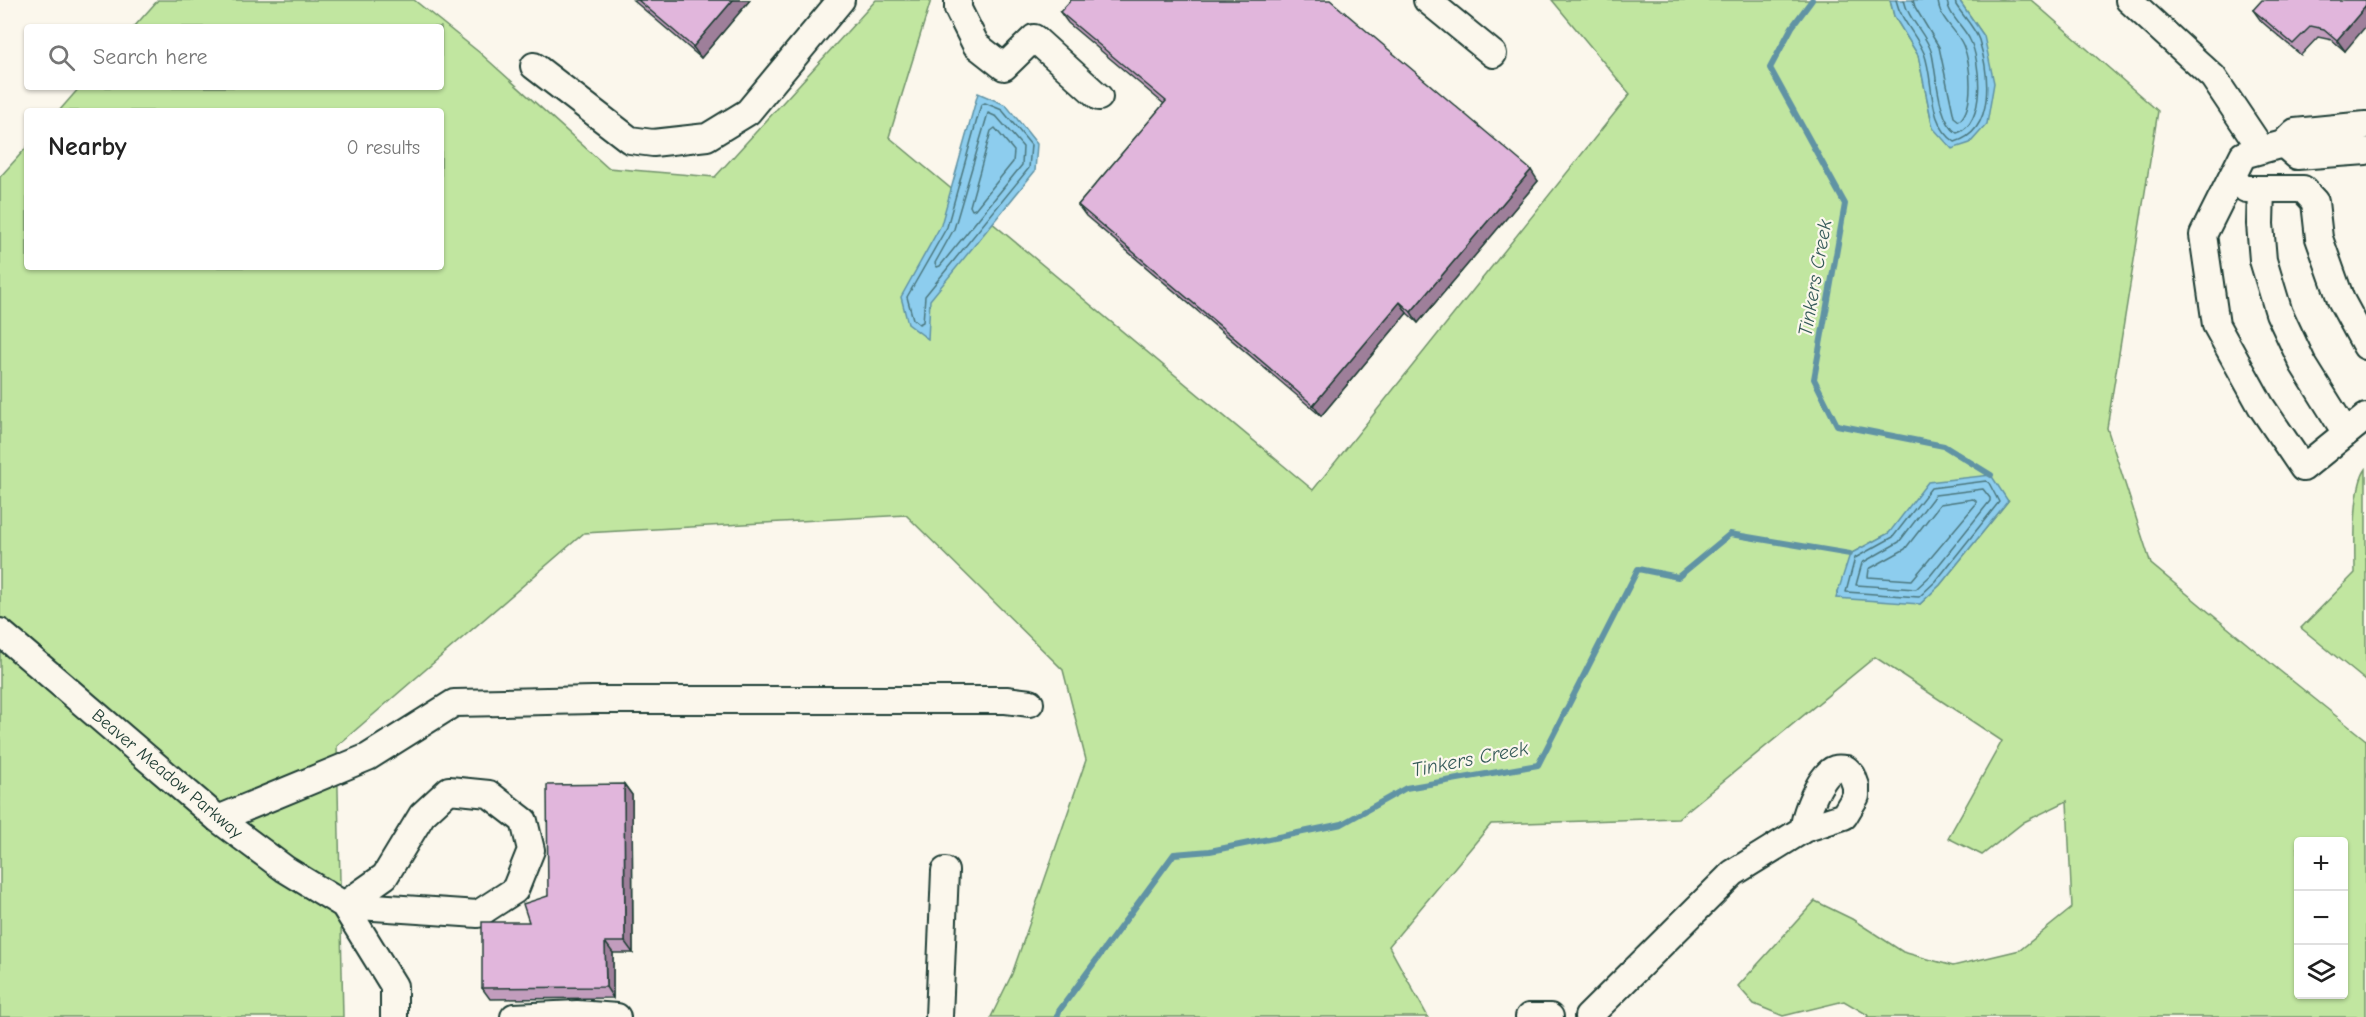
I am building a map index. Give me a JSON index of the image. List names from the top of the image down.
{
  "streets": {
    "street": ["Beaver Meadow Parkway"]
  },
  "water": ["Tinkers Creek"],
  "page": {
    "search": "Search here",
    "heading": ["Nearby", "0 results"],
    "map_buttons": ["+", "−"]
  }
}
